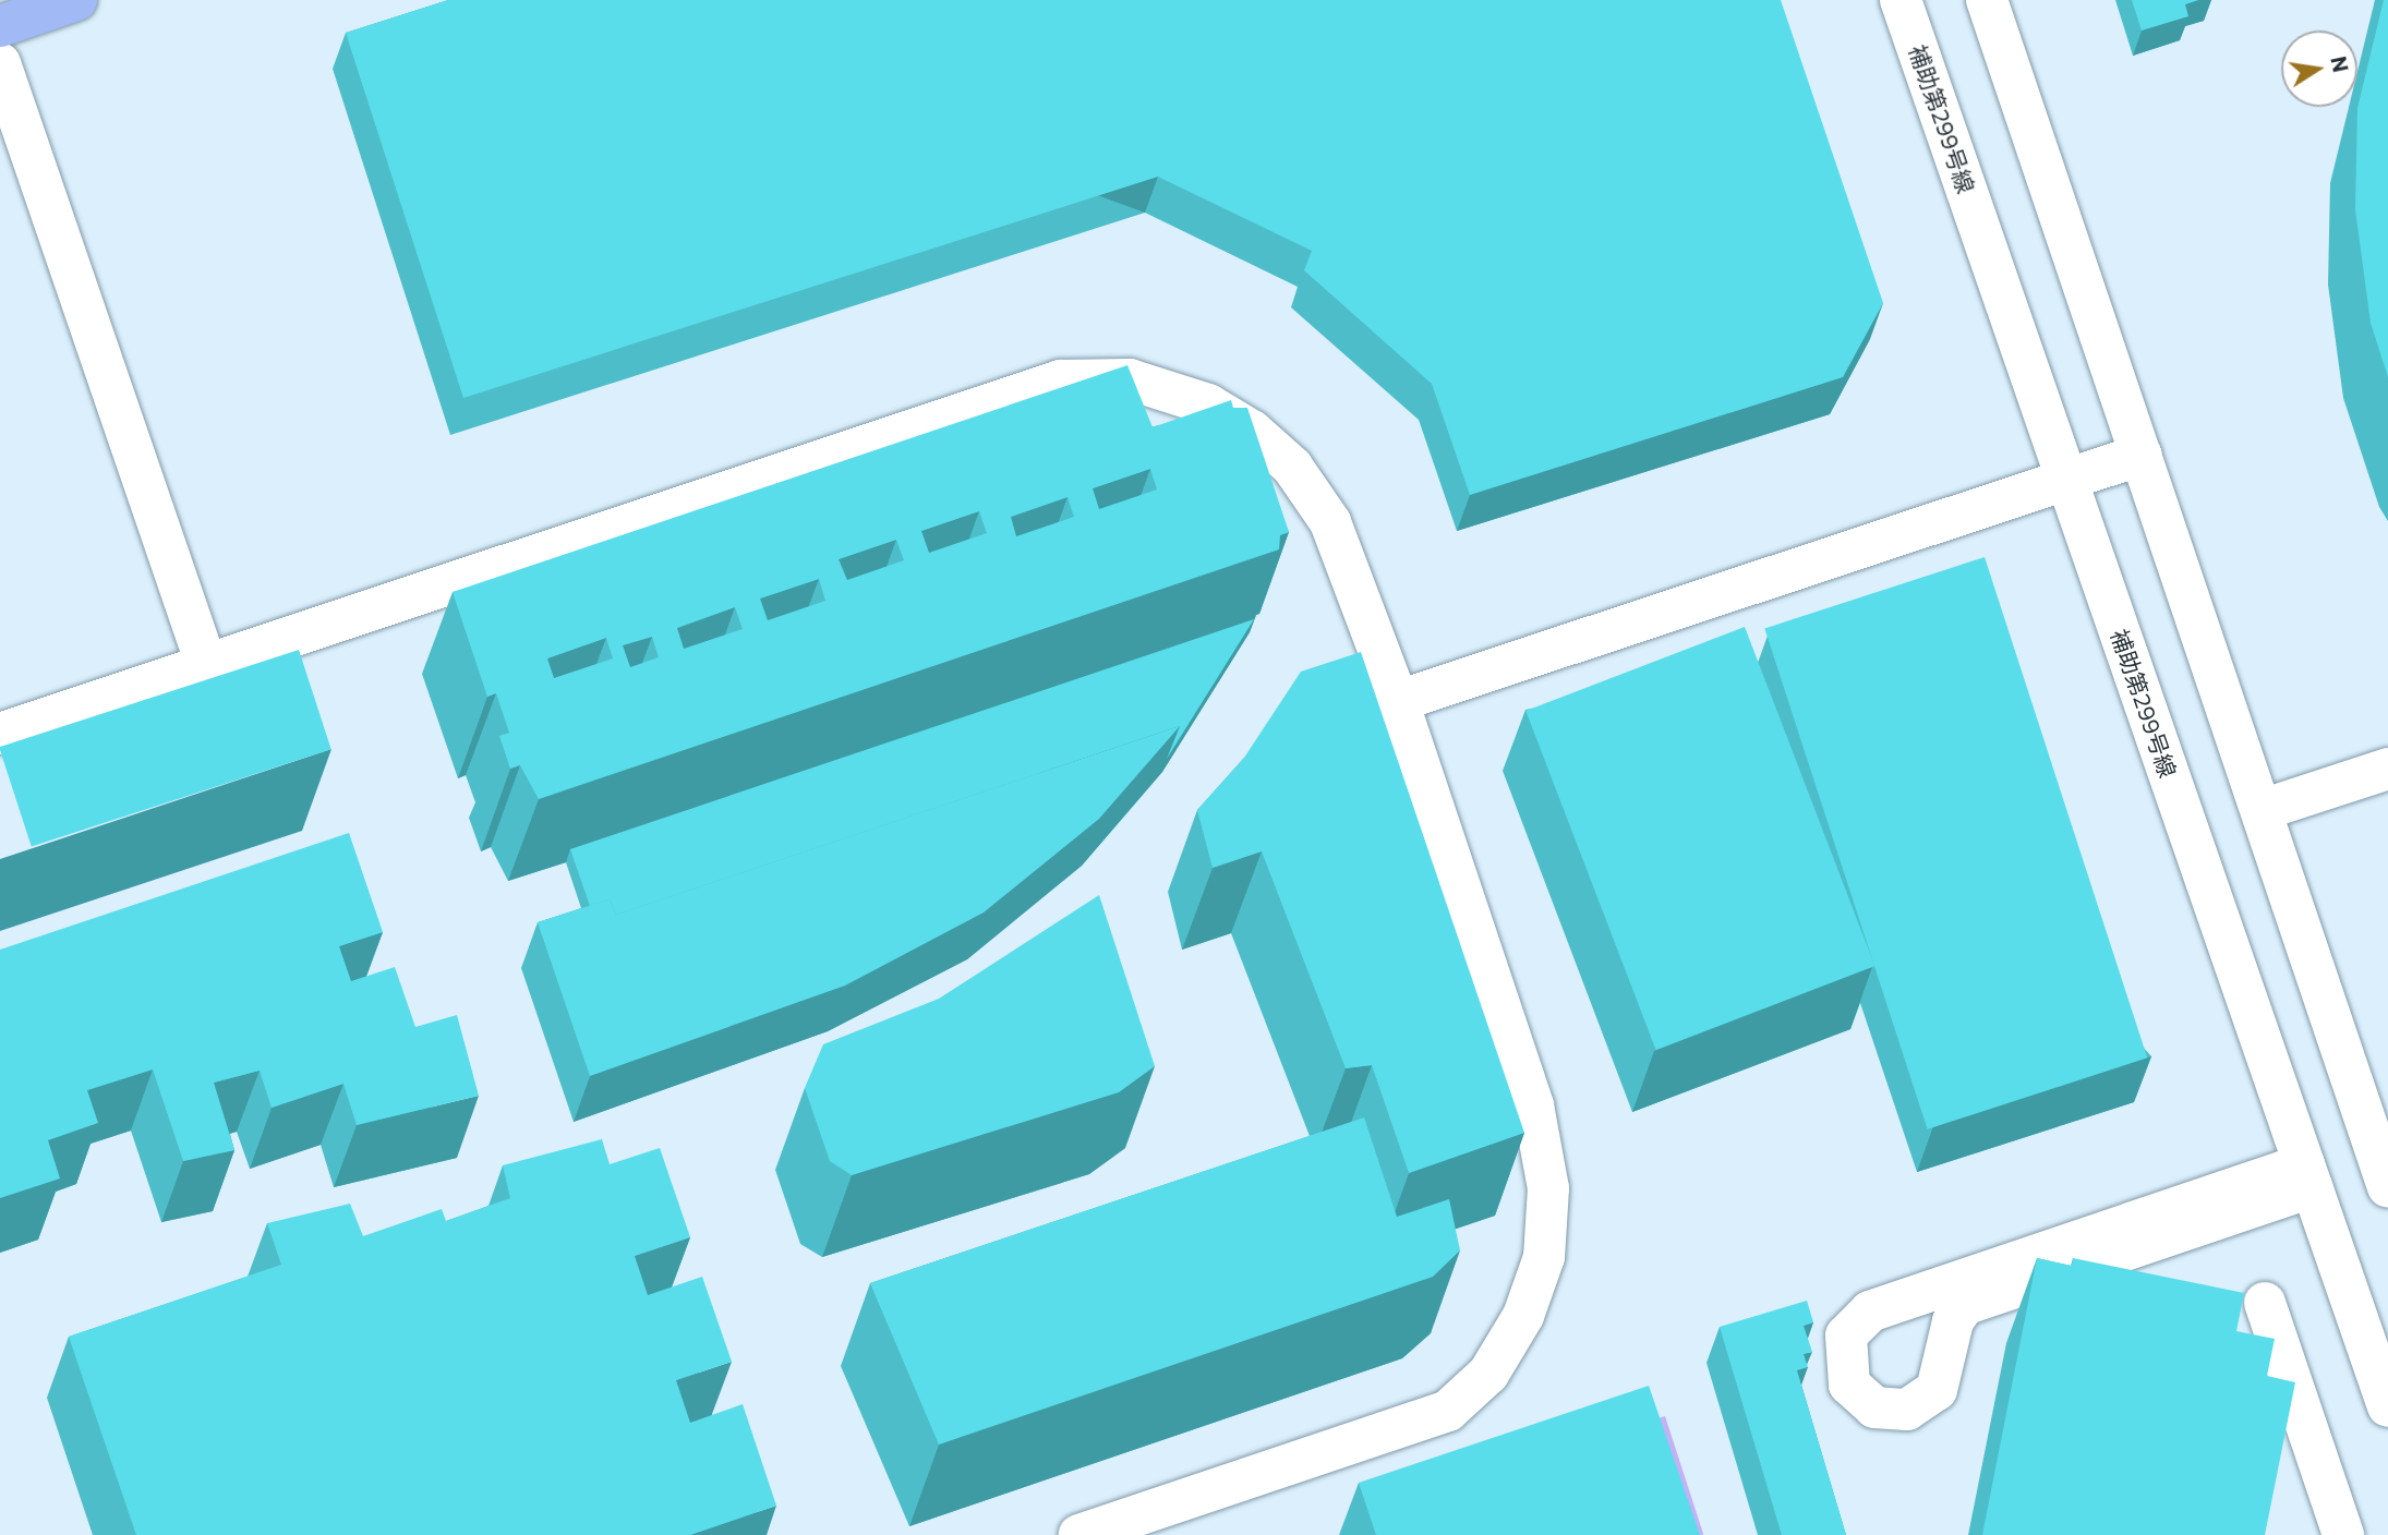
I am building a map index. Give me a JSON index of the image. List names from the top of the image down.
{
  "streets": {
    "street": ["補助第299号線"]
  },
  "north": "right"
}
